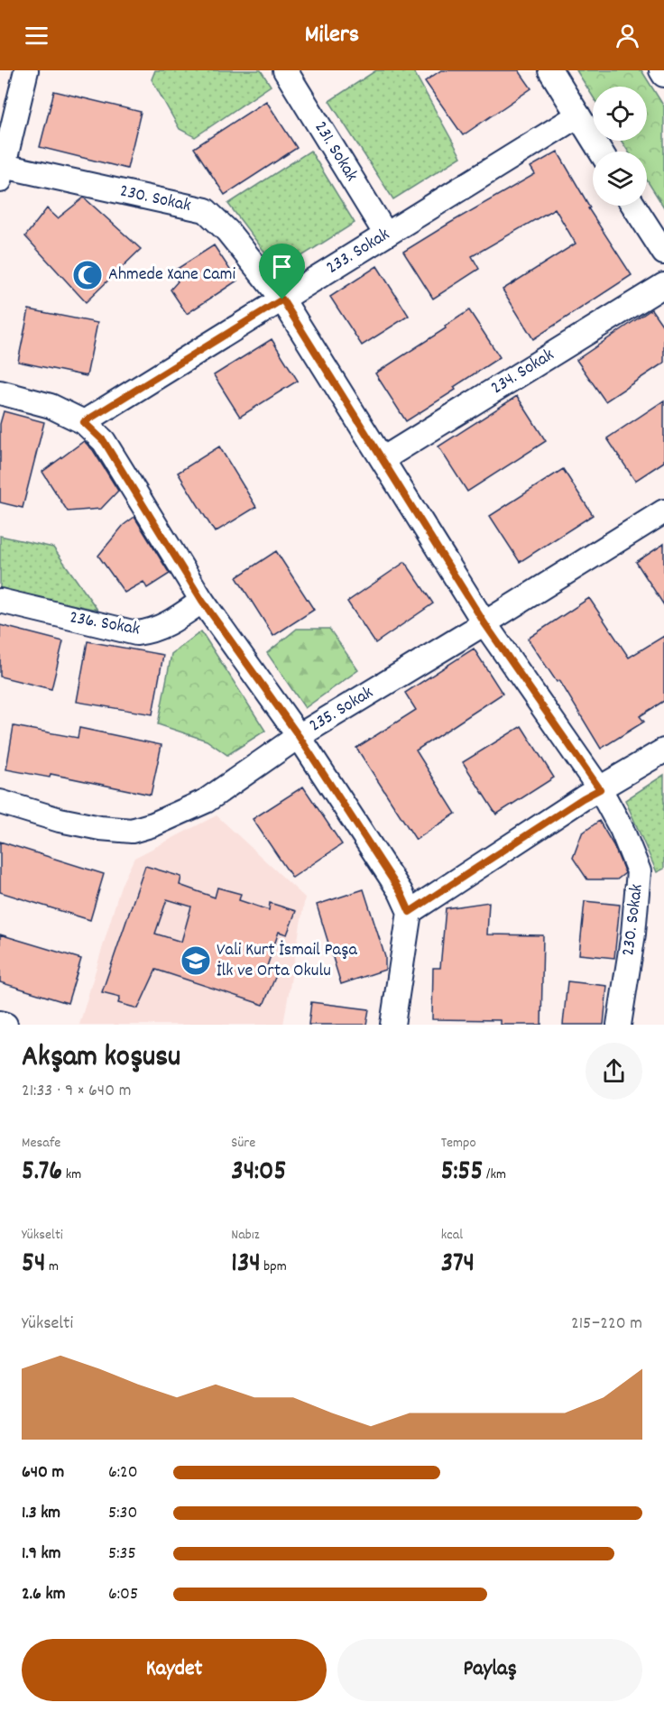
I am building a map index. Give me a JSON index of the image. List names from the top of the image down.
{
  "streets": {
    "street": [
      "231. Sokak",
      "230. Sokak",
      "233. Sokak",
      "234. Sokak",
      "236. Sokak",
      "235. Sokak"
    ]
  },
  "crossings": [
    ["231. Sokak", "233. Sokak"],
    ["230. Sokak", "233. Sokak"],
    ["230. Sokak", "234. Sokak"],
    ["230. Sokak", "235. Sokak"]
  ],
  "places": {
    "mosque": ["Ahmede Xane Cami"],
    "school or university": ["Vali Kurt İsmail Paşa İlk ve Orta Okulu"]
  },
  "page": {
    "header": "Milers",
    "heading": ["Akşam koşusu", "21:33 · 9 × 640 m"],
    "stats": [
      ["Mesafe", "5.76 km"],
      ["Süre", "34:05"],
      ["Tempo", "5:55 /km"],
      ["Yükselti", "54 m"],
      ["Nabız", "134 bpm"],
      ["kcal", "374"]
    ],
    "chart": ["Yükselti", "215–220 m"],
    "list": [
      {
        "name": "640 m",
        "note": "6:20"
      },
      {
        "name": "1.3 km",
        "note": "5:30"
      },
      {
        "name": "1.9 km",
        "note": "5:35"
      },
      {
        "name": "2.6 km",
        "note": "6:05"
      }
    ],
    "buttons": ["Kaydet", "Paylaş"]
  }
}
